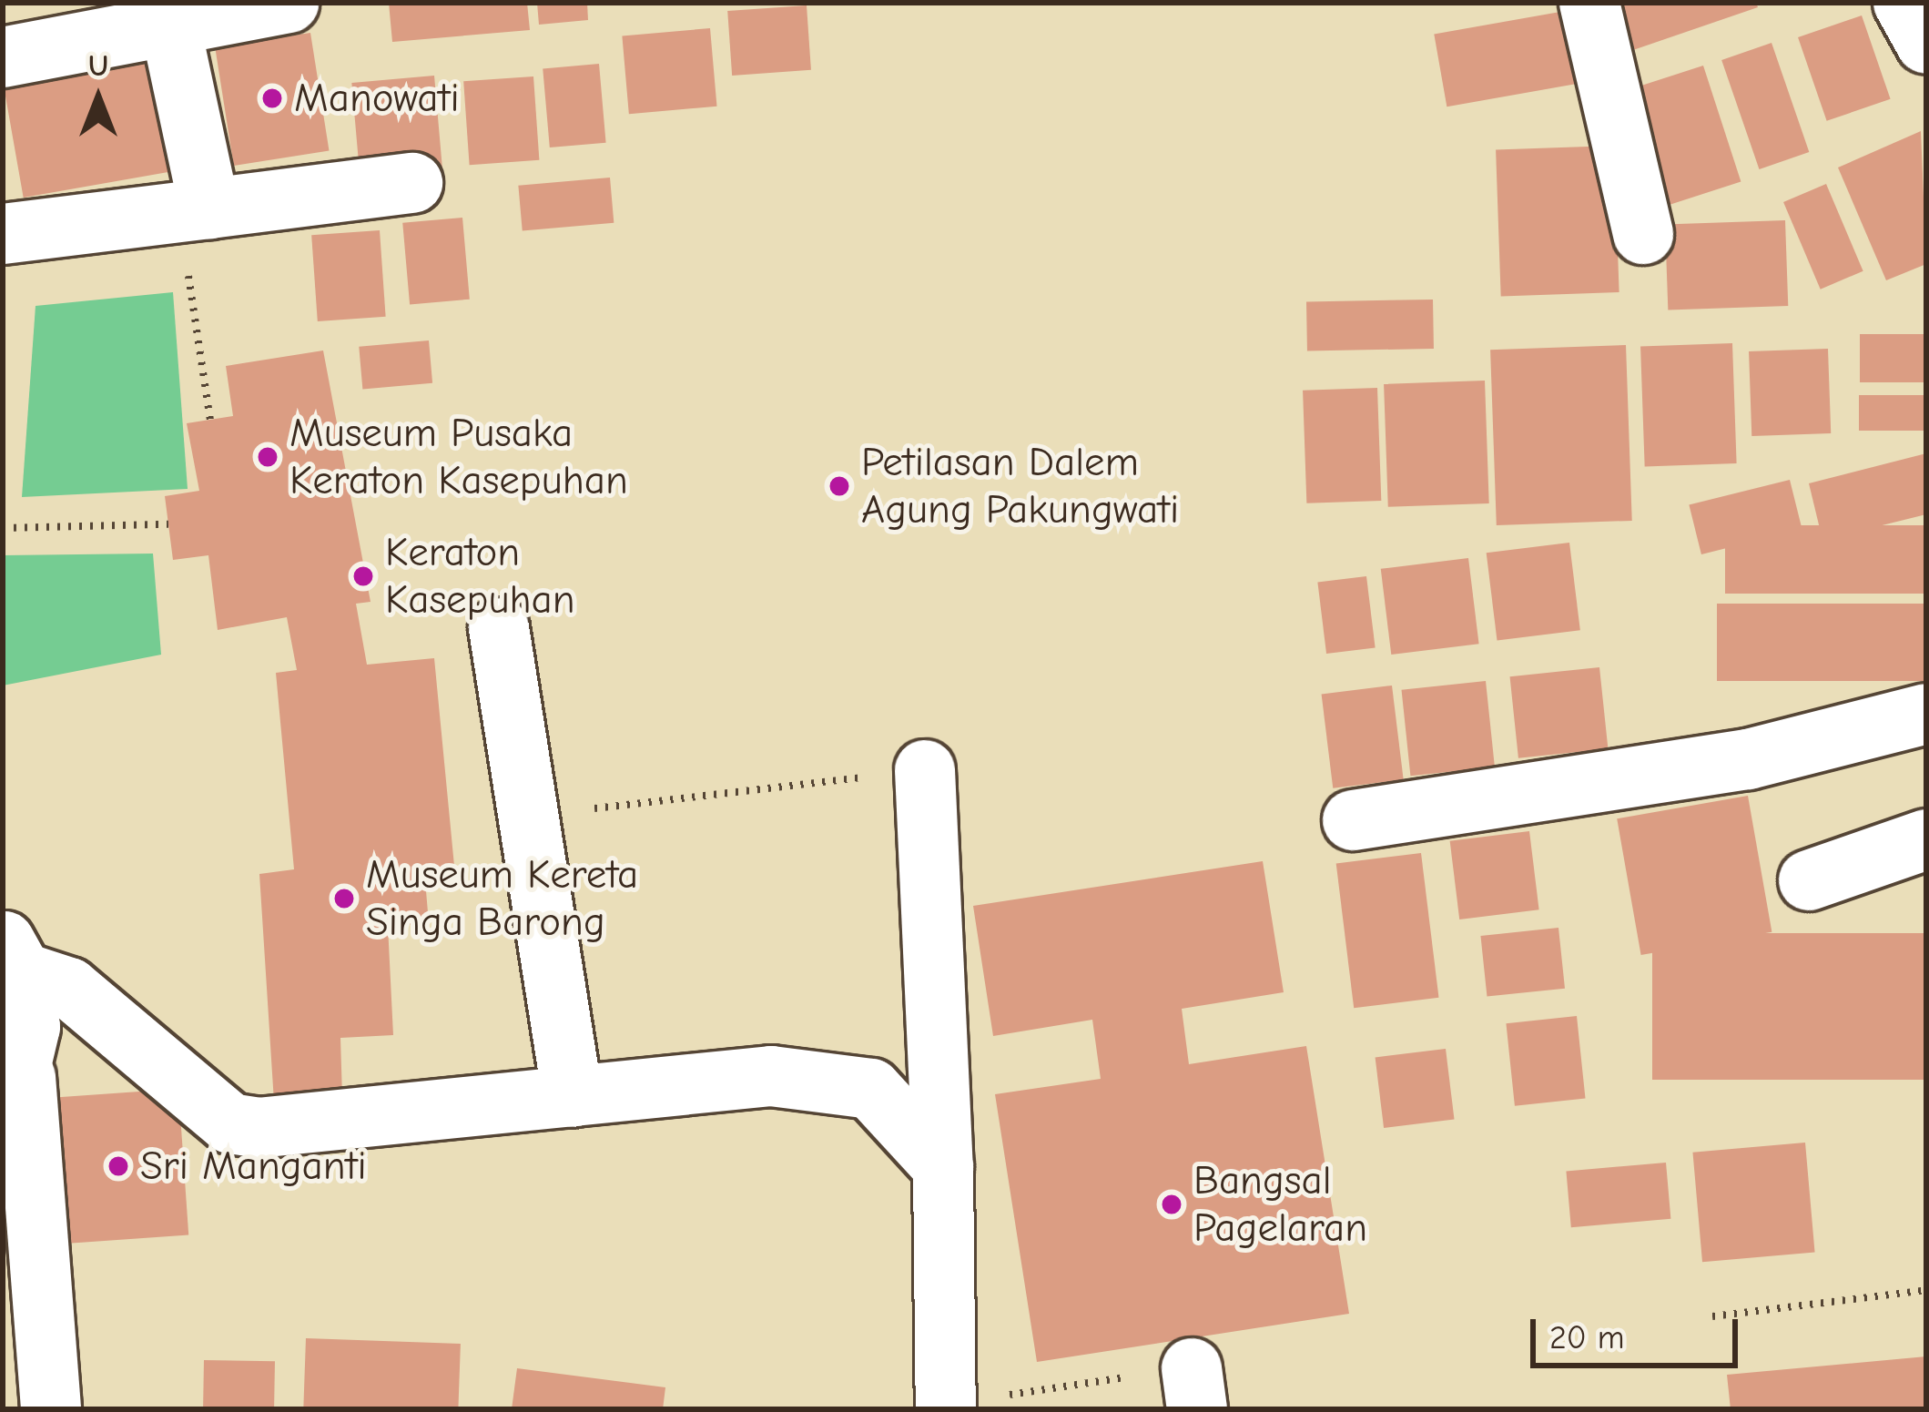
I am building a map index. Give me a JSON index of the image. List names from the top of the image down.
{
  "places": [
    "Manowati",
    "Museum Pusaka Keraton Kasepuhan",
    "Petilasan Dalem Agung Pakungwati",
    "Keraton Kasepuhan",
    "Museum Kereta Singa Barong",
    "Sri Manganti",
    "Bangsal Pagelaran"
  ],
  "scale_bar": "20 m",
  "north": "top"
}
